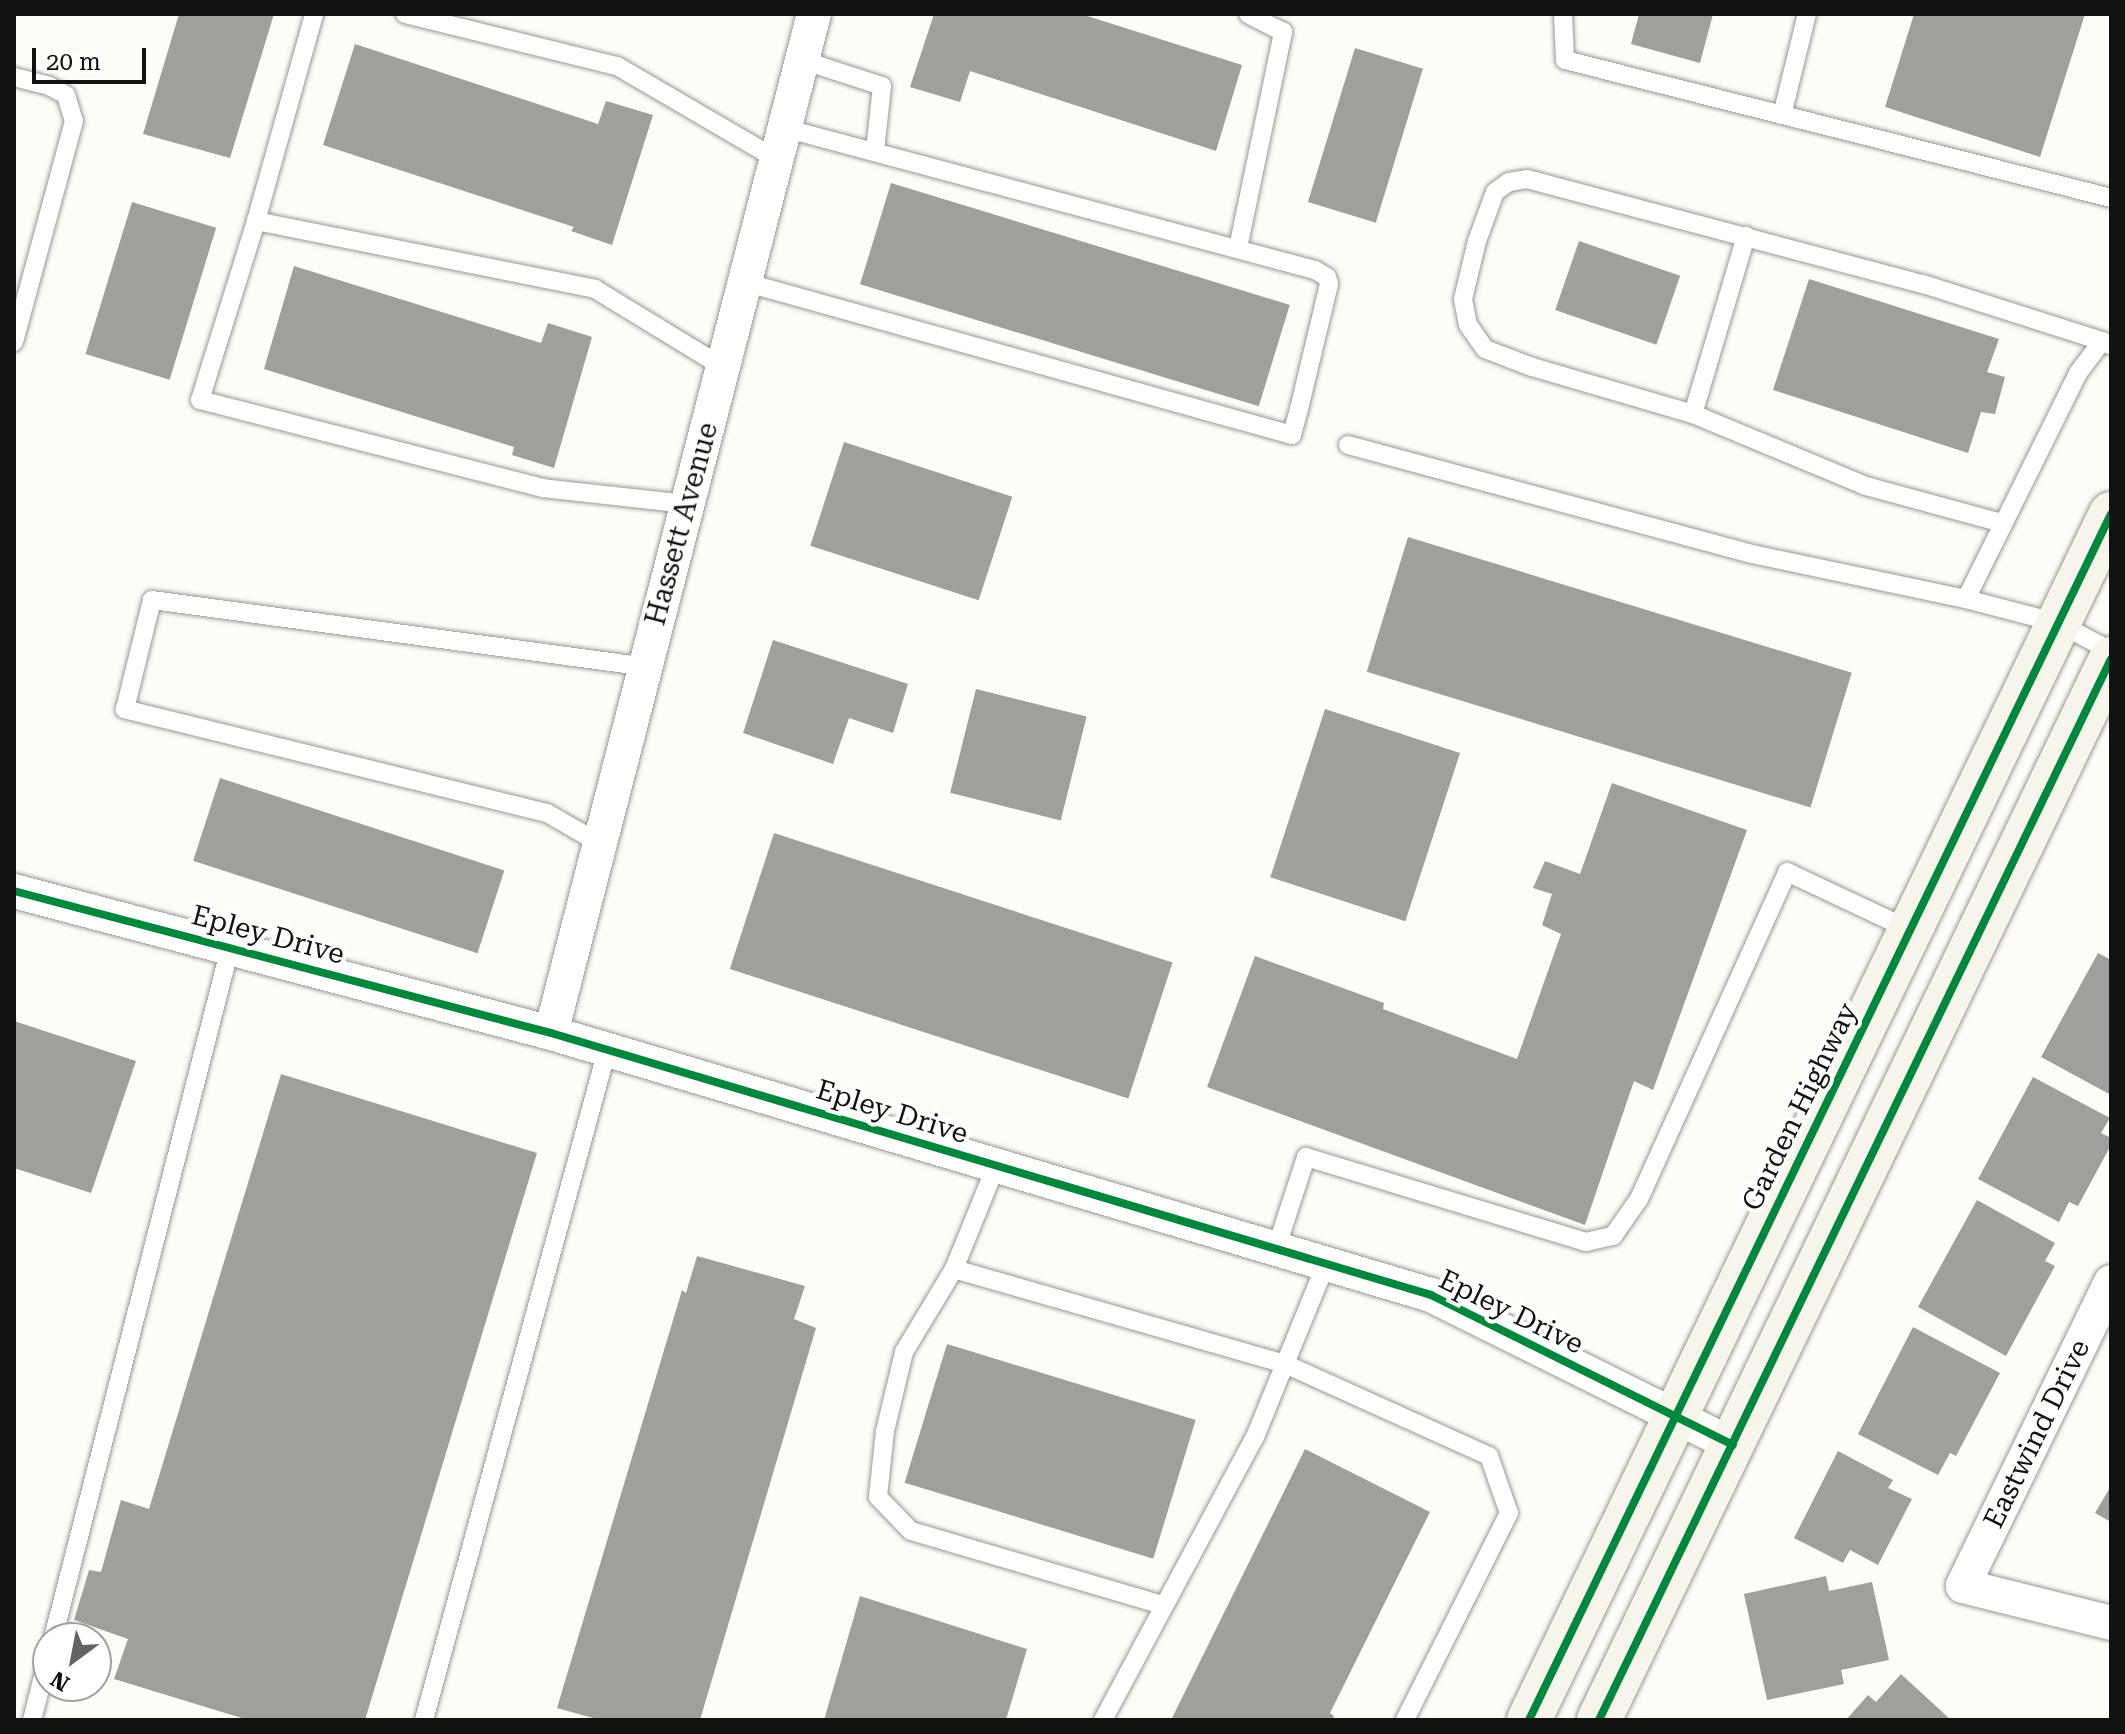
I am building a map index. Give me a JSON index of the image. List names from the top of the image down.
{
  "streets": {
    "main road": ["Garden Highway"],
    "street": ["Hassett Avenue", "Epley Drive", "Eastwind Drive"]
  },
  "crossings": [
    ["Hassett Avenue", "Epley Drive"],
    ["Epley Drive", "Garden Highway"]
  ],
  "scale_bar": "20 m",
  "north": "bottom left"
}
